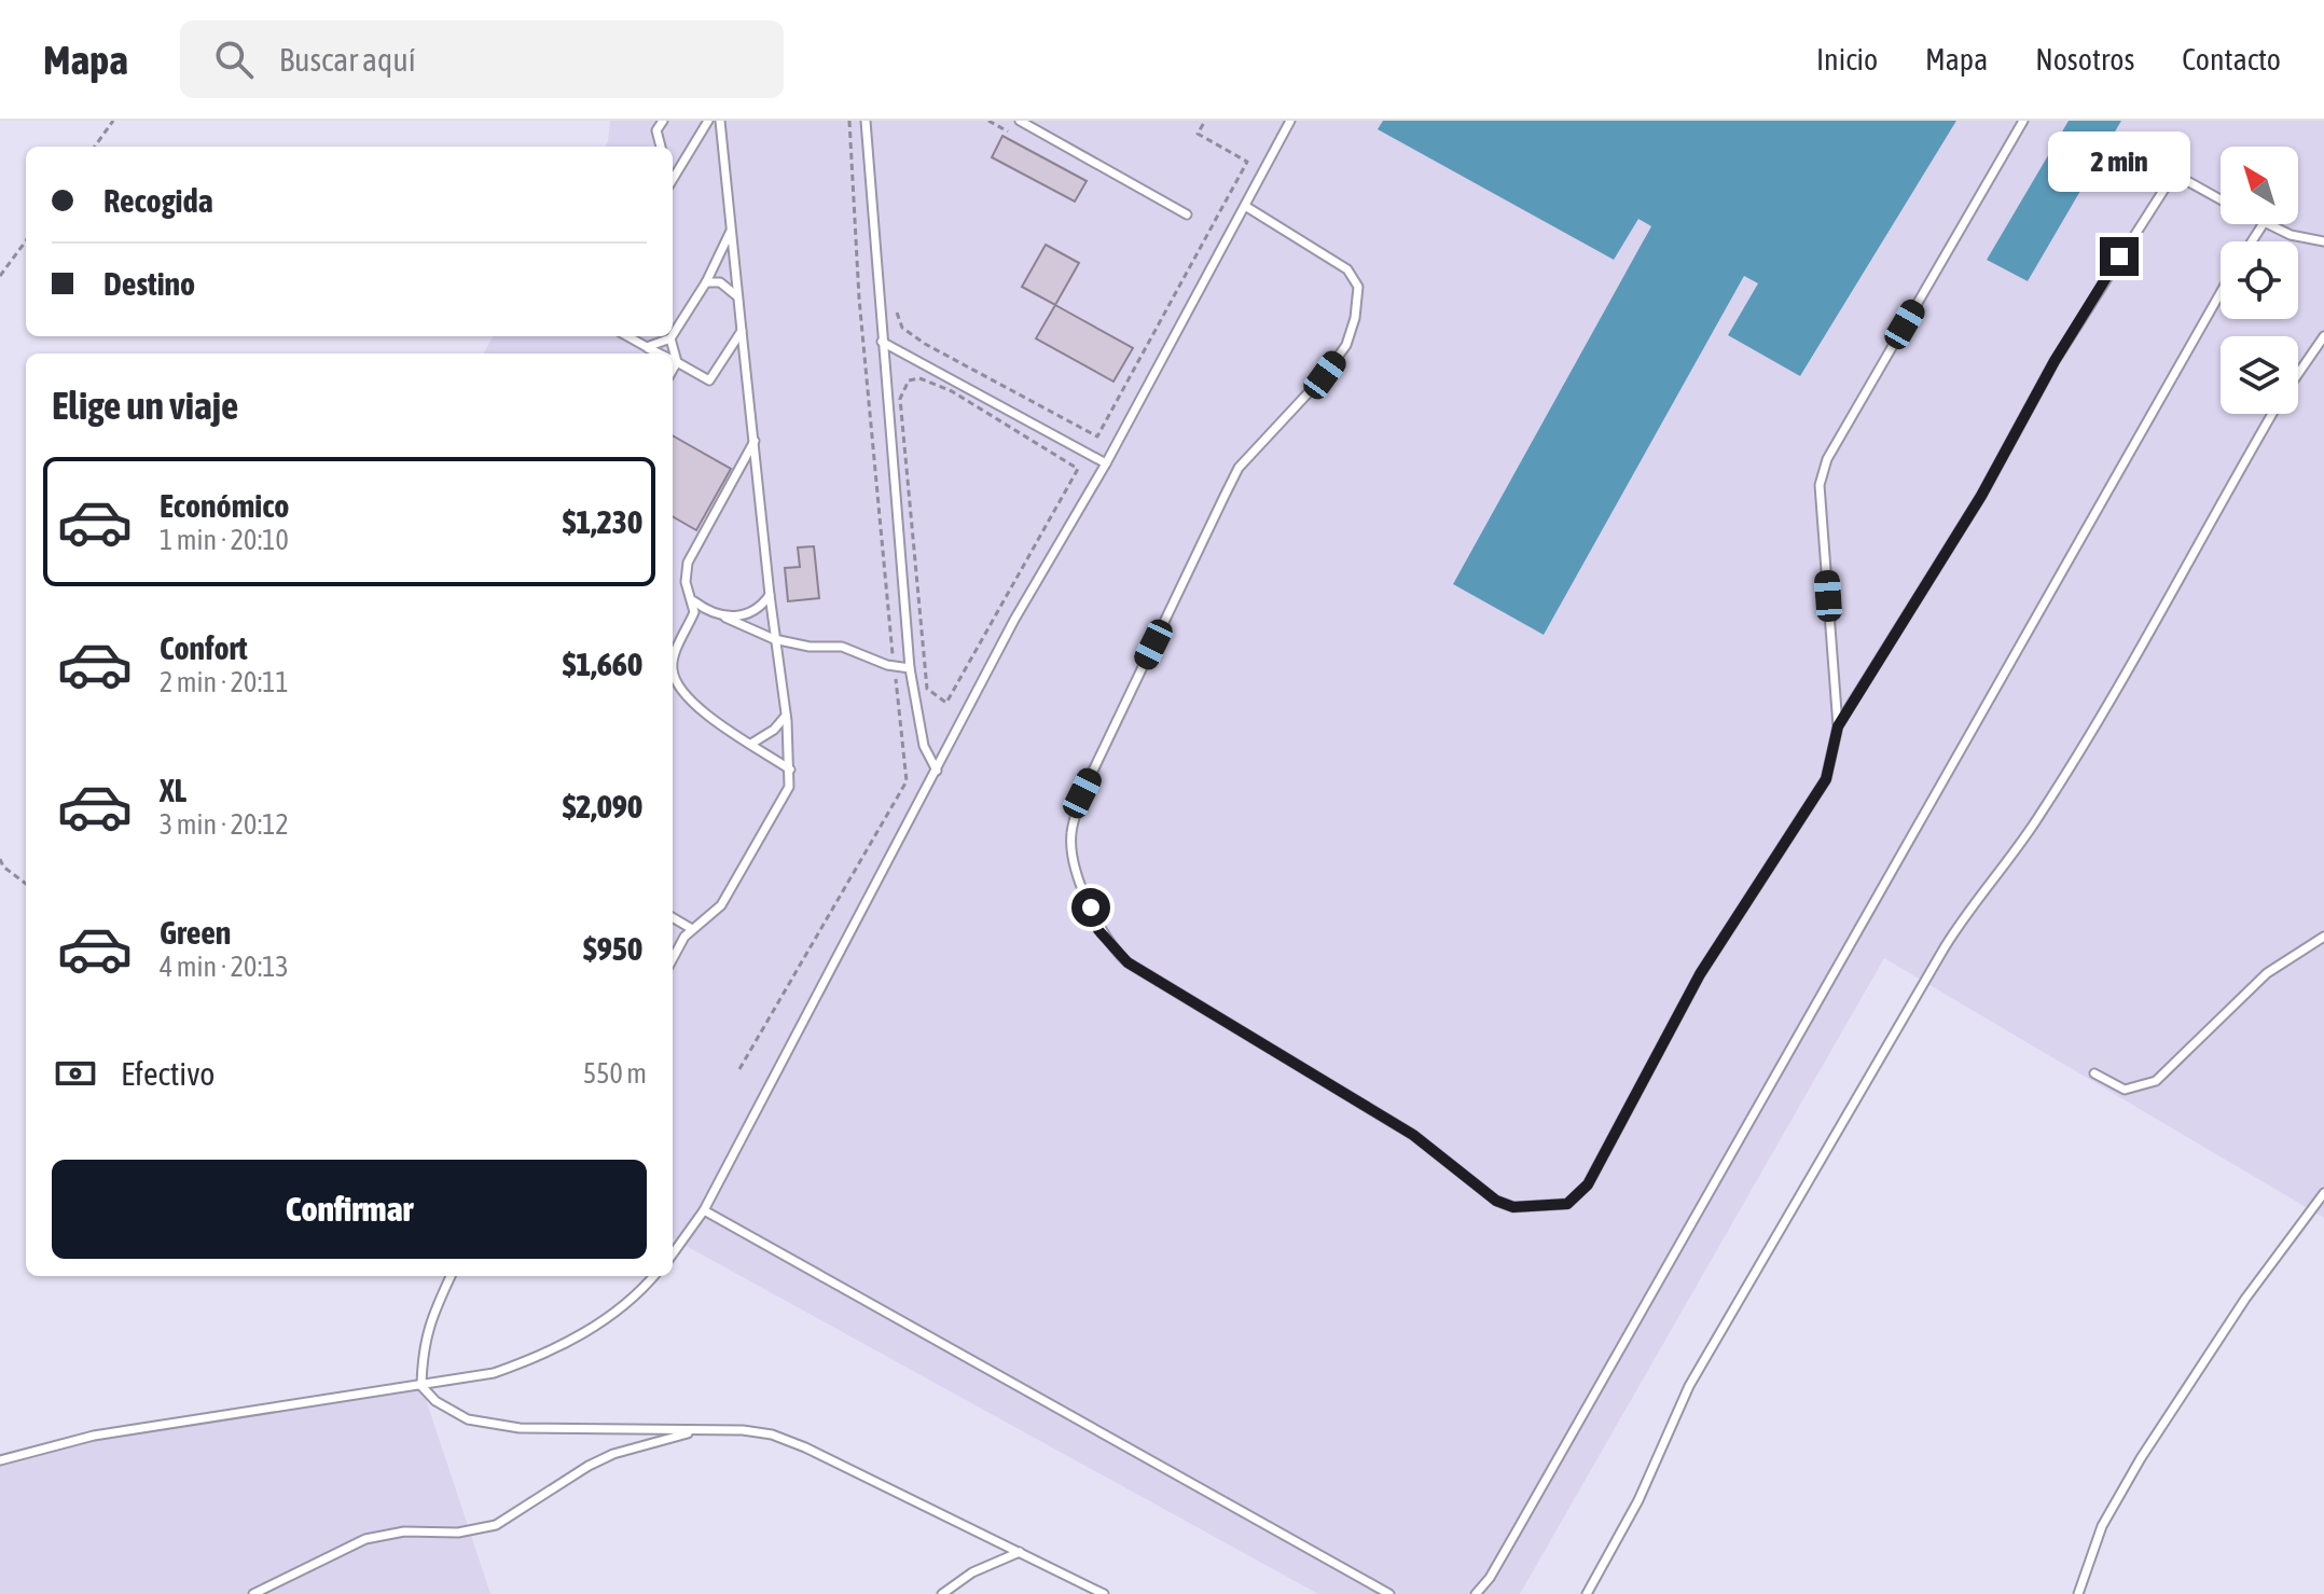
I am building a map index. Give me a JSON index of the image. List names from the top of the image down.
{
  "north": "top left",
  "page": {
    "header": "Mapa",
    "search": "Buscar aquí",
    "nav": [
      "Inicio",
      "Mapa",
      "Nosotros",
      "Contacto"
    ],
    "bubble": "2 min",
    "banner": ["Recogida", "Destino"],
    "heading": "Elige un viaje",
    "list": [
      {
        "name": "Económico",
        "note": "1 min · 20:10",
        "value": "$1,230"
      },
      {
        "name": "Confort",
        "note": "2 min · 20:11",
        "value": "$1,660"
      },
      {
        "name": "XL",
        "note": "3 min · 20:12",
        "value": "$2,090"
      },
      {
        "name": "Green",
        "note": "4 min · 20:13",
        "value": "$950"
      }
    ],
    "pay": ["Efectivo", "550 m"],
    "buttons": "Confirmar"
  }
}
